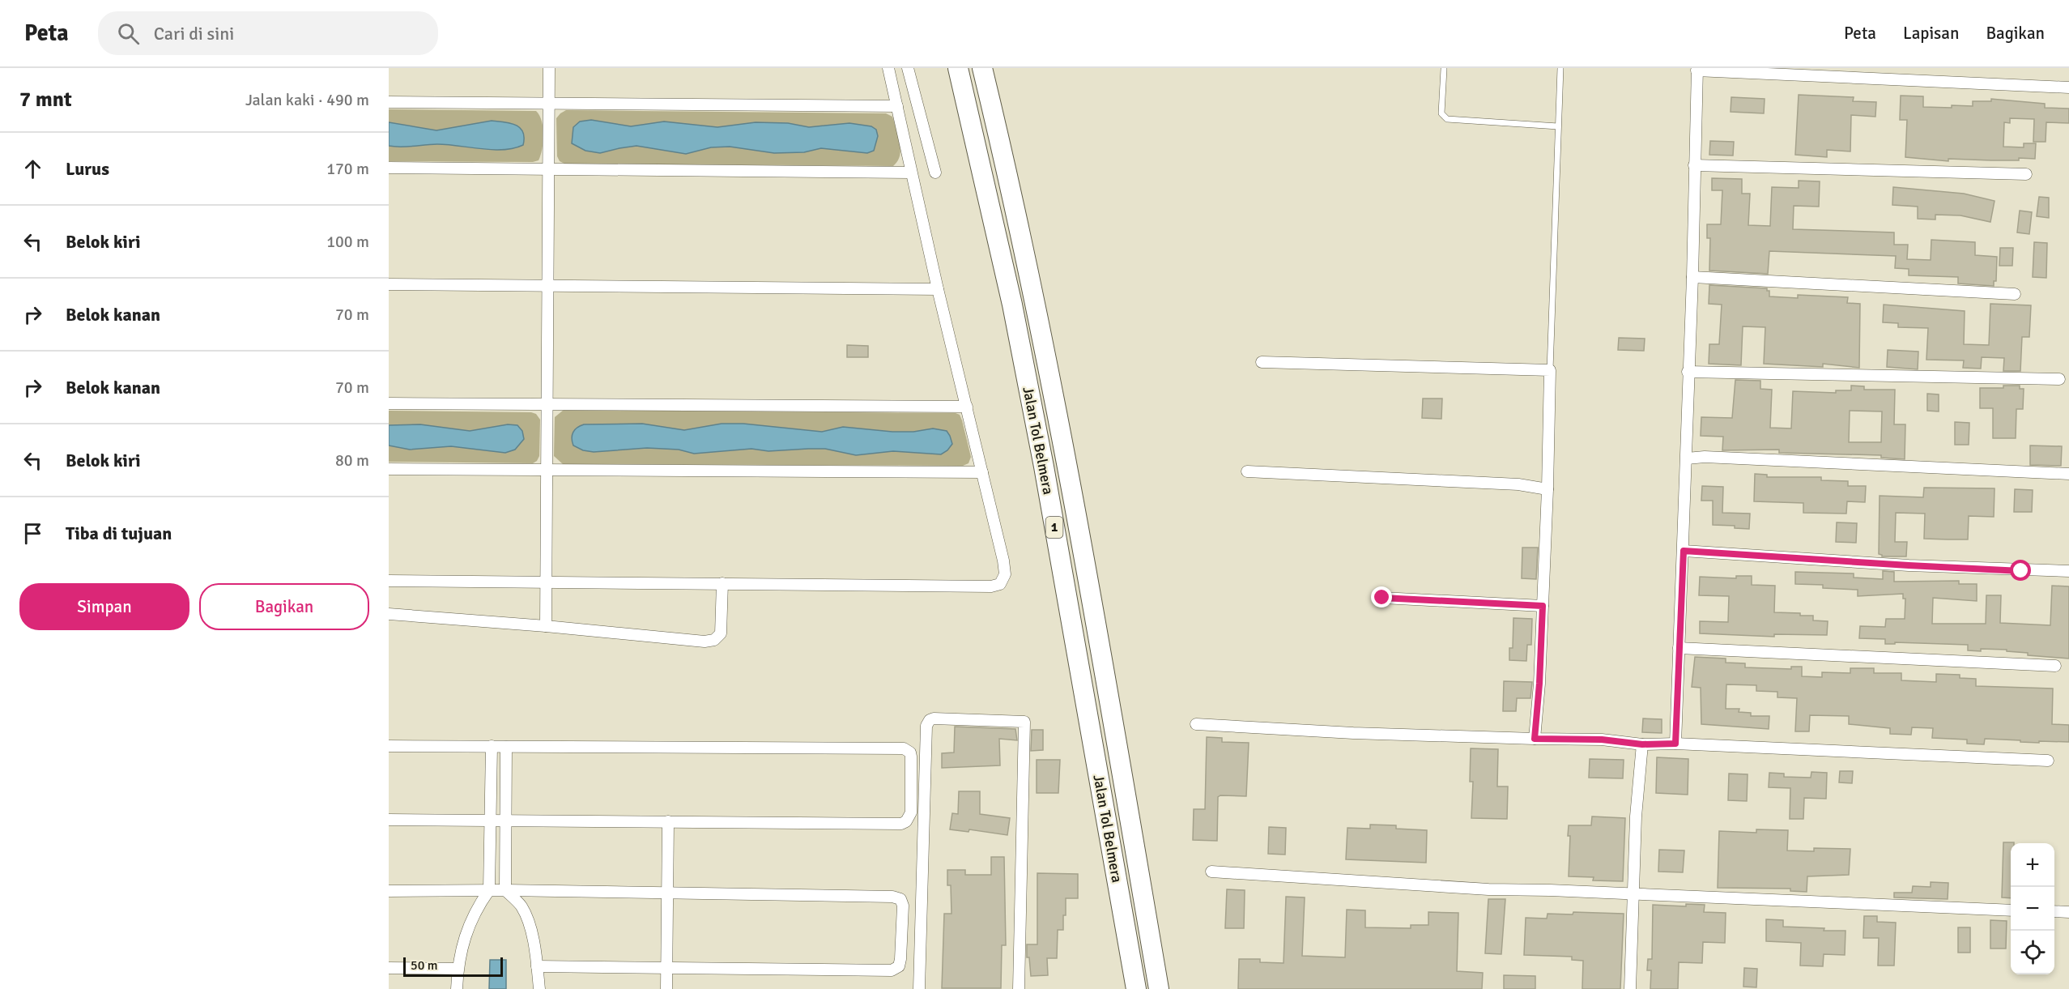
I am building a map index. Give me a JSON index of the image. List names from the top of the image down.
{
  "streets": {
    "highway": ["Jalan Tol Belmera", "1"]
  },
  "scale_bar": "50 m",
  "page": {
    "header": "Peta",
    "search": "Cari di sini",
    "nav": ["Peta", "Lapisan", "Bagikan"],
    "heading": ["7 mnt", "Jalan kaki · 490 m"],
    "list": [
      ["Lurus", "170 m"],
      ["Belok kiri", "100 m"],
      ["Belok kanan", "70 m"],
      ["Belok kanan", "70 m"],
      ["Belok kiri", "80 m"],
      "Tiba di tujuan"
    ],
    "buttons": ["Simpan", "Bagikan"],
    "map_buttons": ["+", "−"],
    "scale": "50 m"
  }
}
